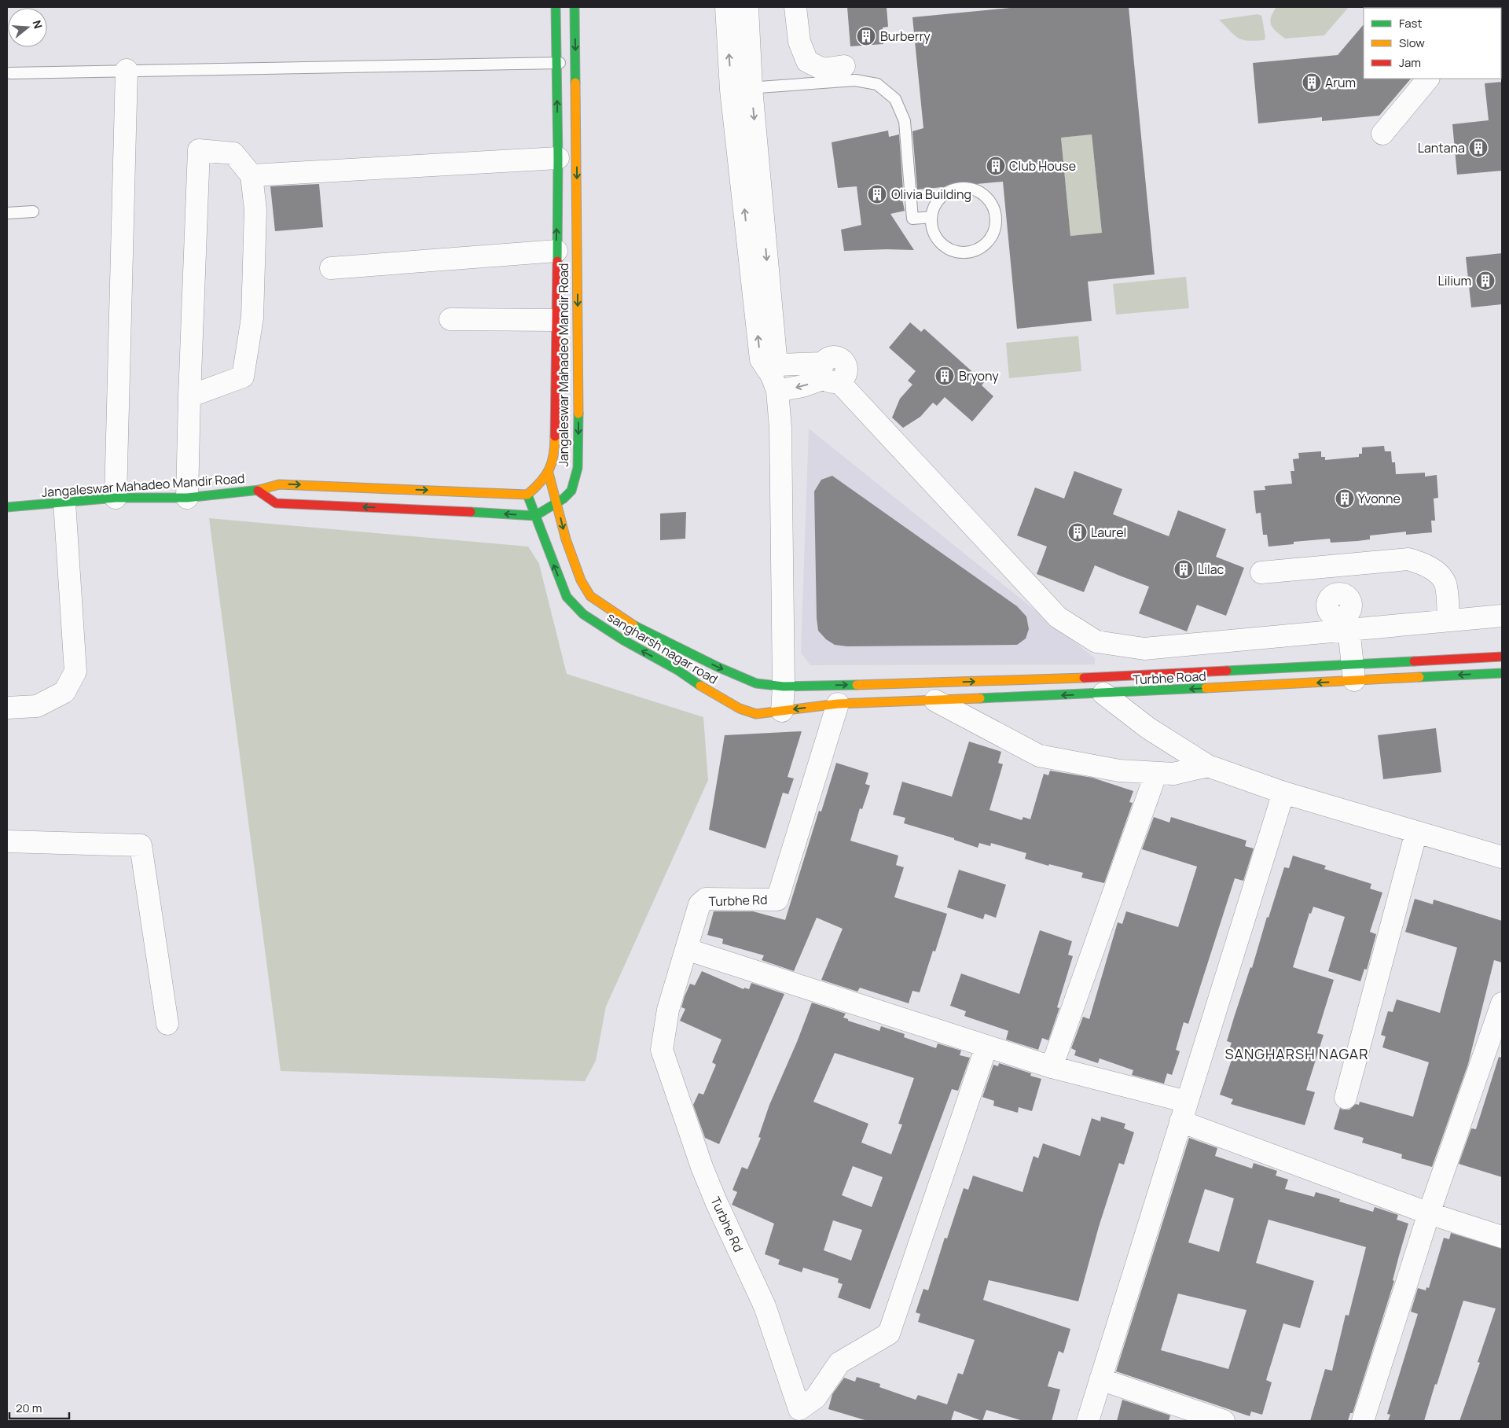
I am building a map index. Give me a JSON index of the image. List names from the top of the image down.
{
  "streets": {
    "street": [
      "Jangaleswar Mahadeo Mandir Road",
      "sangharsh nagar road",
      "Turbhe Road",
      "Turbhe Rd"
    ]
  },
  "crossings": [
    ["Jangaleswar Mahadeo Mandir Road", "sangharsh nagar road"],
    ["sangharsh nagar road", "Turbhe Road"],
    ["sangharsh nagar road", "Turbhe Rd"],
    ["Turbhe Road", "Turbhe Rd"]
  ],
  "districts": ["SANGHARSH NAGAR"],
  "places": {
    "building": [
      "Burberry",
      "Arum",
      "Lantana",
      "Club House",
      "Olivia Building",
      "Lilium",
      "Bryony",
      "Yvonne",
      "Laurel",
      "Lilac"
    ]
  },
  "legend": ["Fast", "Slow", "Jam"],
  "scale_bar": "20 m",
  "north": "right"
}
